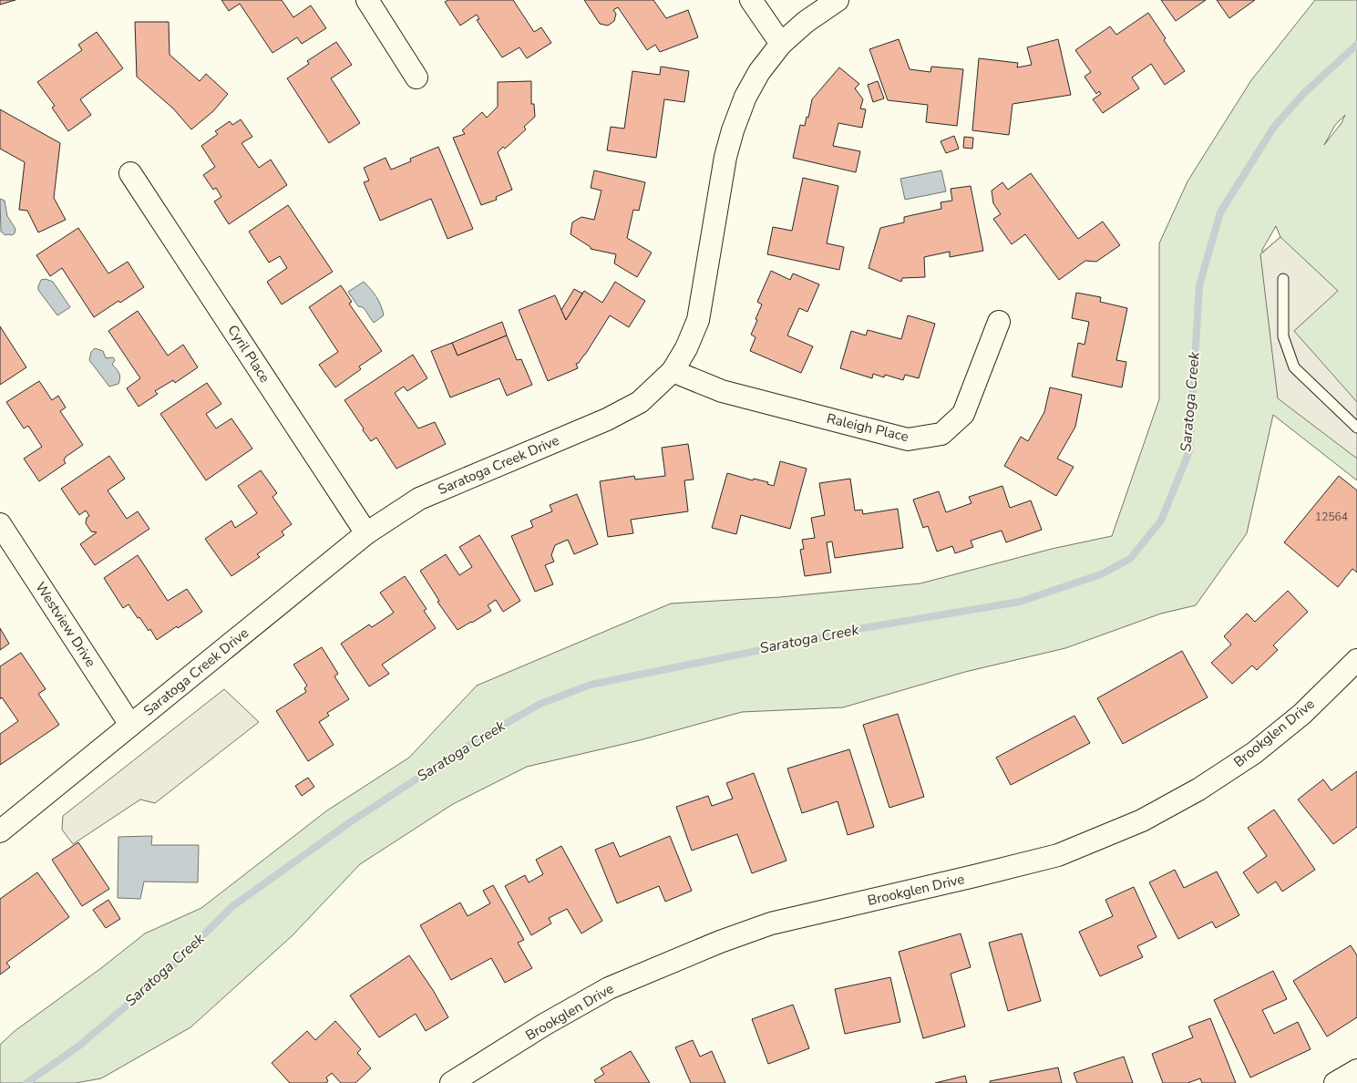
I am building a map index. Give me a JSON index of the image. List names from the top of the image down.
{
  "streets": {
    "street": [
      "Cyril Place",
      "Raleigh Place",
      "Saratoga Creek Drive",
      "Westview Drive",
      "Brookglen Drive"
    ]
  },
  "crossings": [
    ["Cyril Place", "Saratoga Creek Drive"],
    ["Raleigh Place", "Saratoga Creek Drive"],
    ["Saratoga Creek Drive", "Westview Drive"]
  ],
  "water": ["Saratoga Creek"],
  "house_numbers": ["12564"]
}
